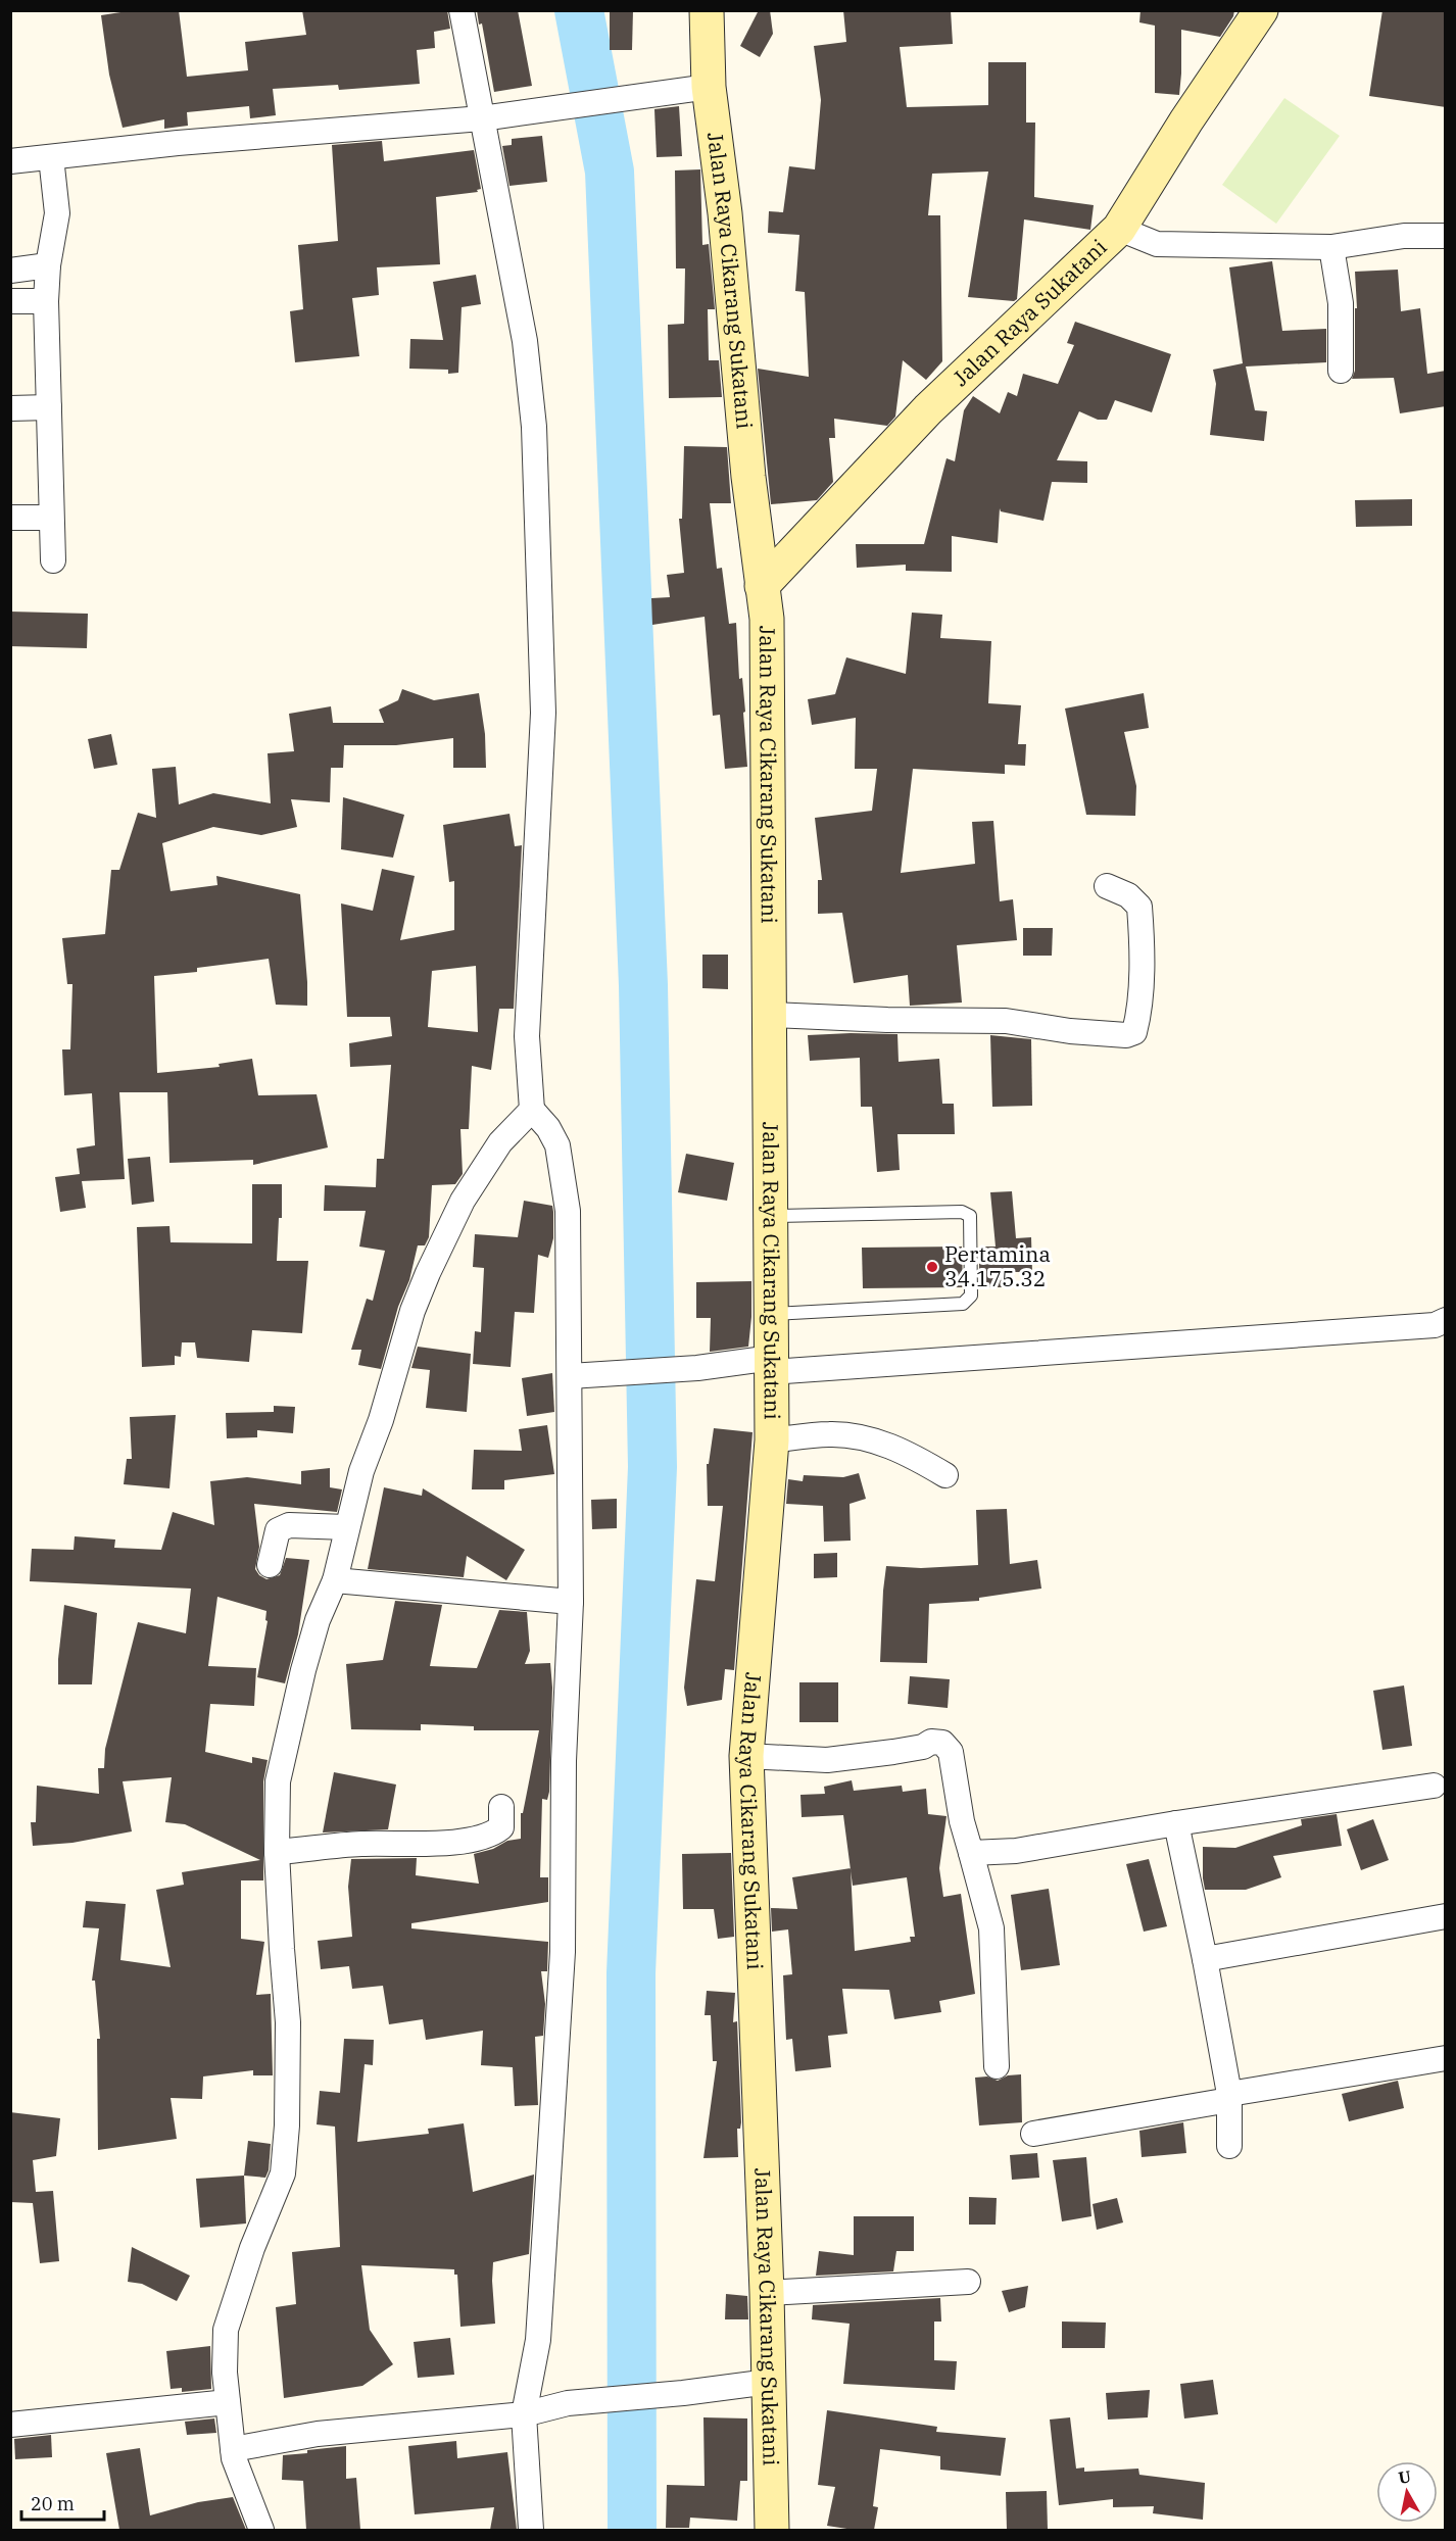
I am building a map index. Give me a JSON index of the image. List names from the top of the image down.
{
  "streets": {
    "main road": ["Jalan Raya Cikarang Sukatani", "Jalan Raya Sukatani"]
  },
  "crossings": [
    ["Jalan Raya Cikarang Sukatani", "Jalan Raya Sukatani"]
  ],
  "places": ["Pertamina 34.175.32"],
  "scale_bar": "20 m",
  "north": "top"
}
